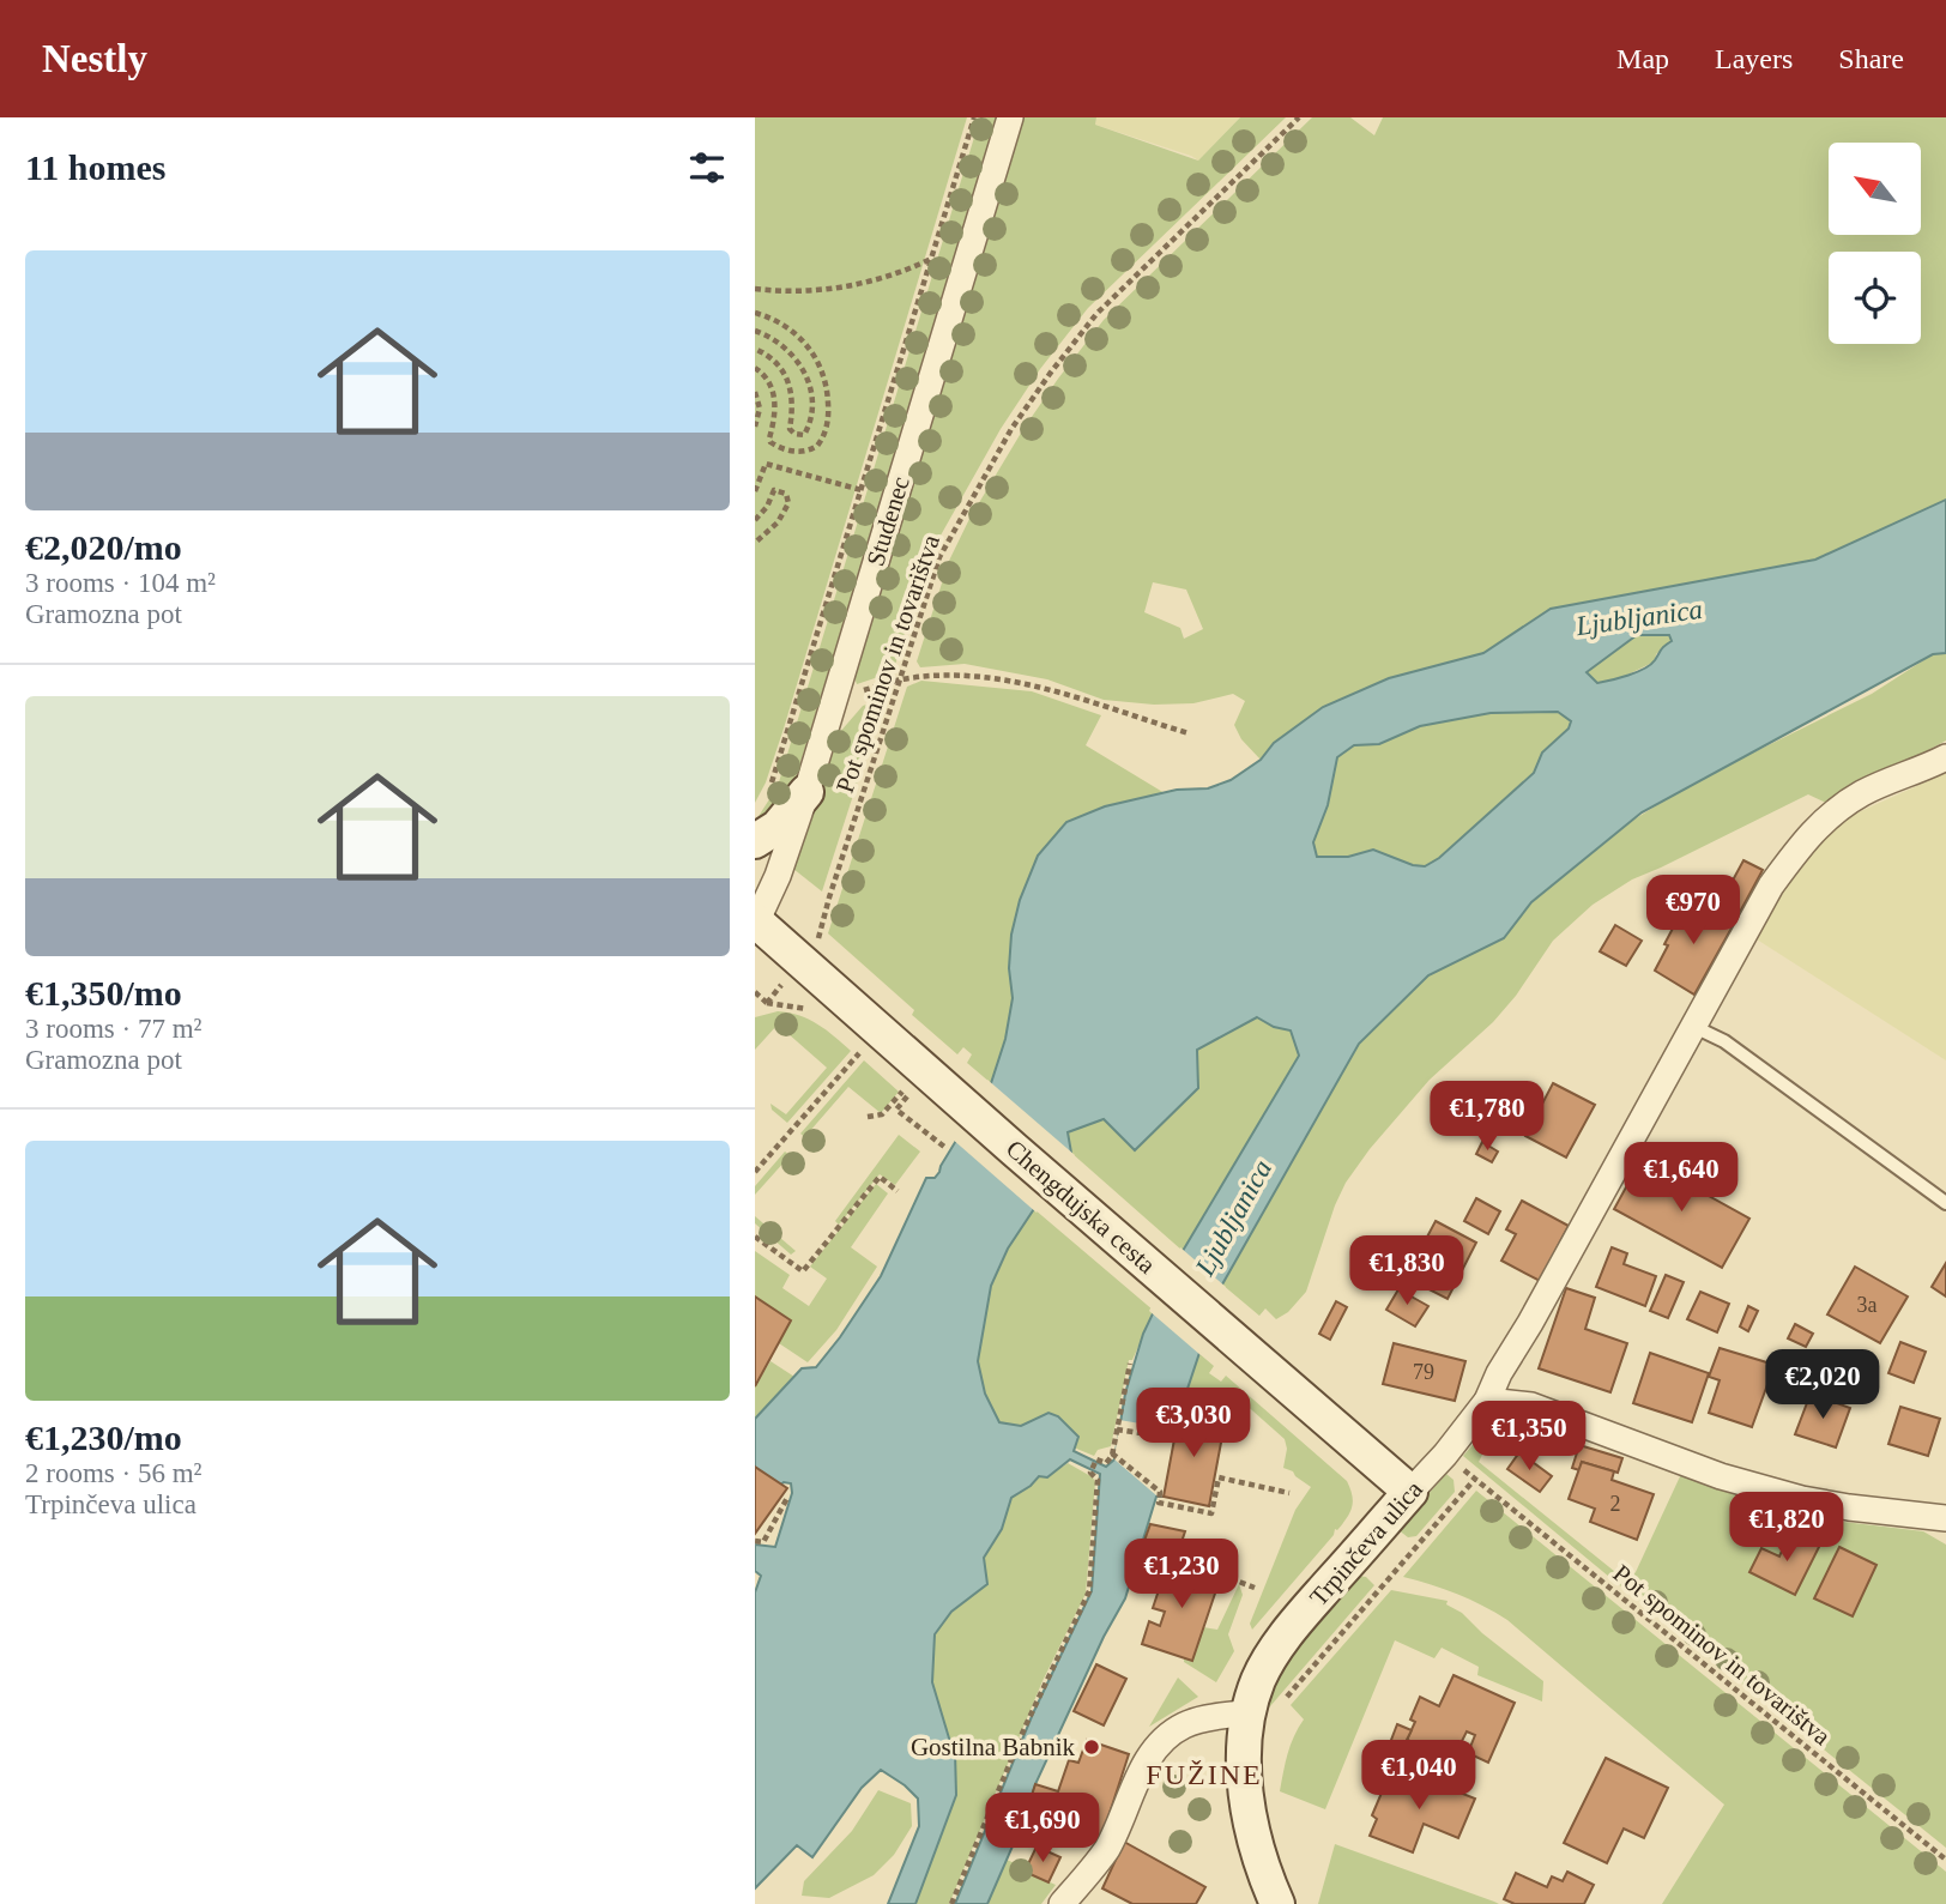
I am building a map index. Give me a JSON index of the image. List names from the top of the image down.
{
  "streets": {
    "street": ["Studenec", "Chengdujska cesta", "Trpinčeva ulica"],
    "path": ["Pot spominov in tovarištva"]
  },
  "crossings": [
    ["Studenec", "Chengdujska cesta"],
    ["Pot spominov in tovarištva", "Trpinčeva ulica"],
    ["Chengdujska cesta", "Trpinčeva ulica"]
  ],
  "districts": ["FUŽINE"],
  "water": ["Ljubljanica"],
  "places": ["Gostilna Babnik"],
  "house_numbers": ["3a", "79", "2"],
  "north": "top left",
  "page": {
    "header": "Nestly",
    "nav": ["Map", "Layers", "Share"],
    "heading": "11 homes",
    "list": [
      {
        "name": "€2,020/mo",
        "note": "3 rooms · 104 m² · Gramozna pot"
      },
      {
        "name": "€1,350/mo",
        "note": "3 rooms · 77 m² · Gramozna pot"
      },
      {
        "name": "€1,230/mo",
        "note": "2 rooms · 56 m² · Trpinčeva ulica"
      }
    ],
    "price": [
      "€970",
      "€1,780",
      "€1,640",
      "€1,830",
      "€2,020",
      "€3,030",
      "€1,350",
      "€1,820",
      "€1,230",
      "€1,040",
      "€1,690"
    ]
  }
}
